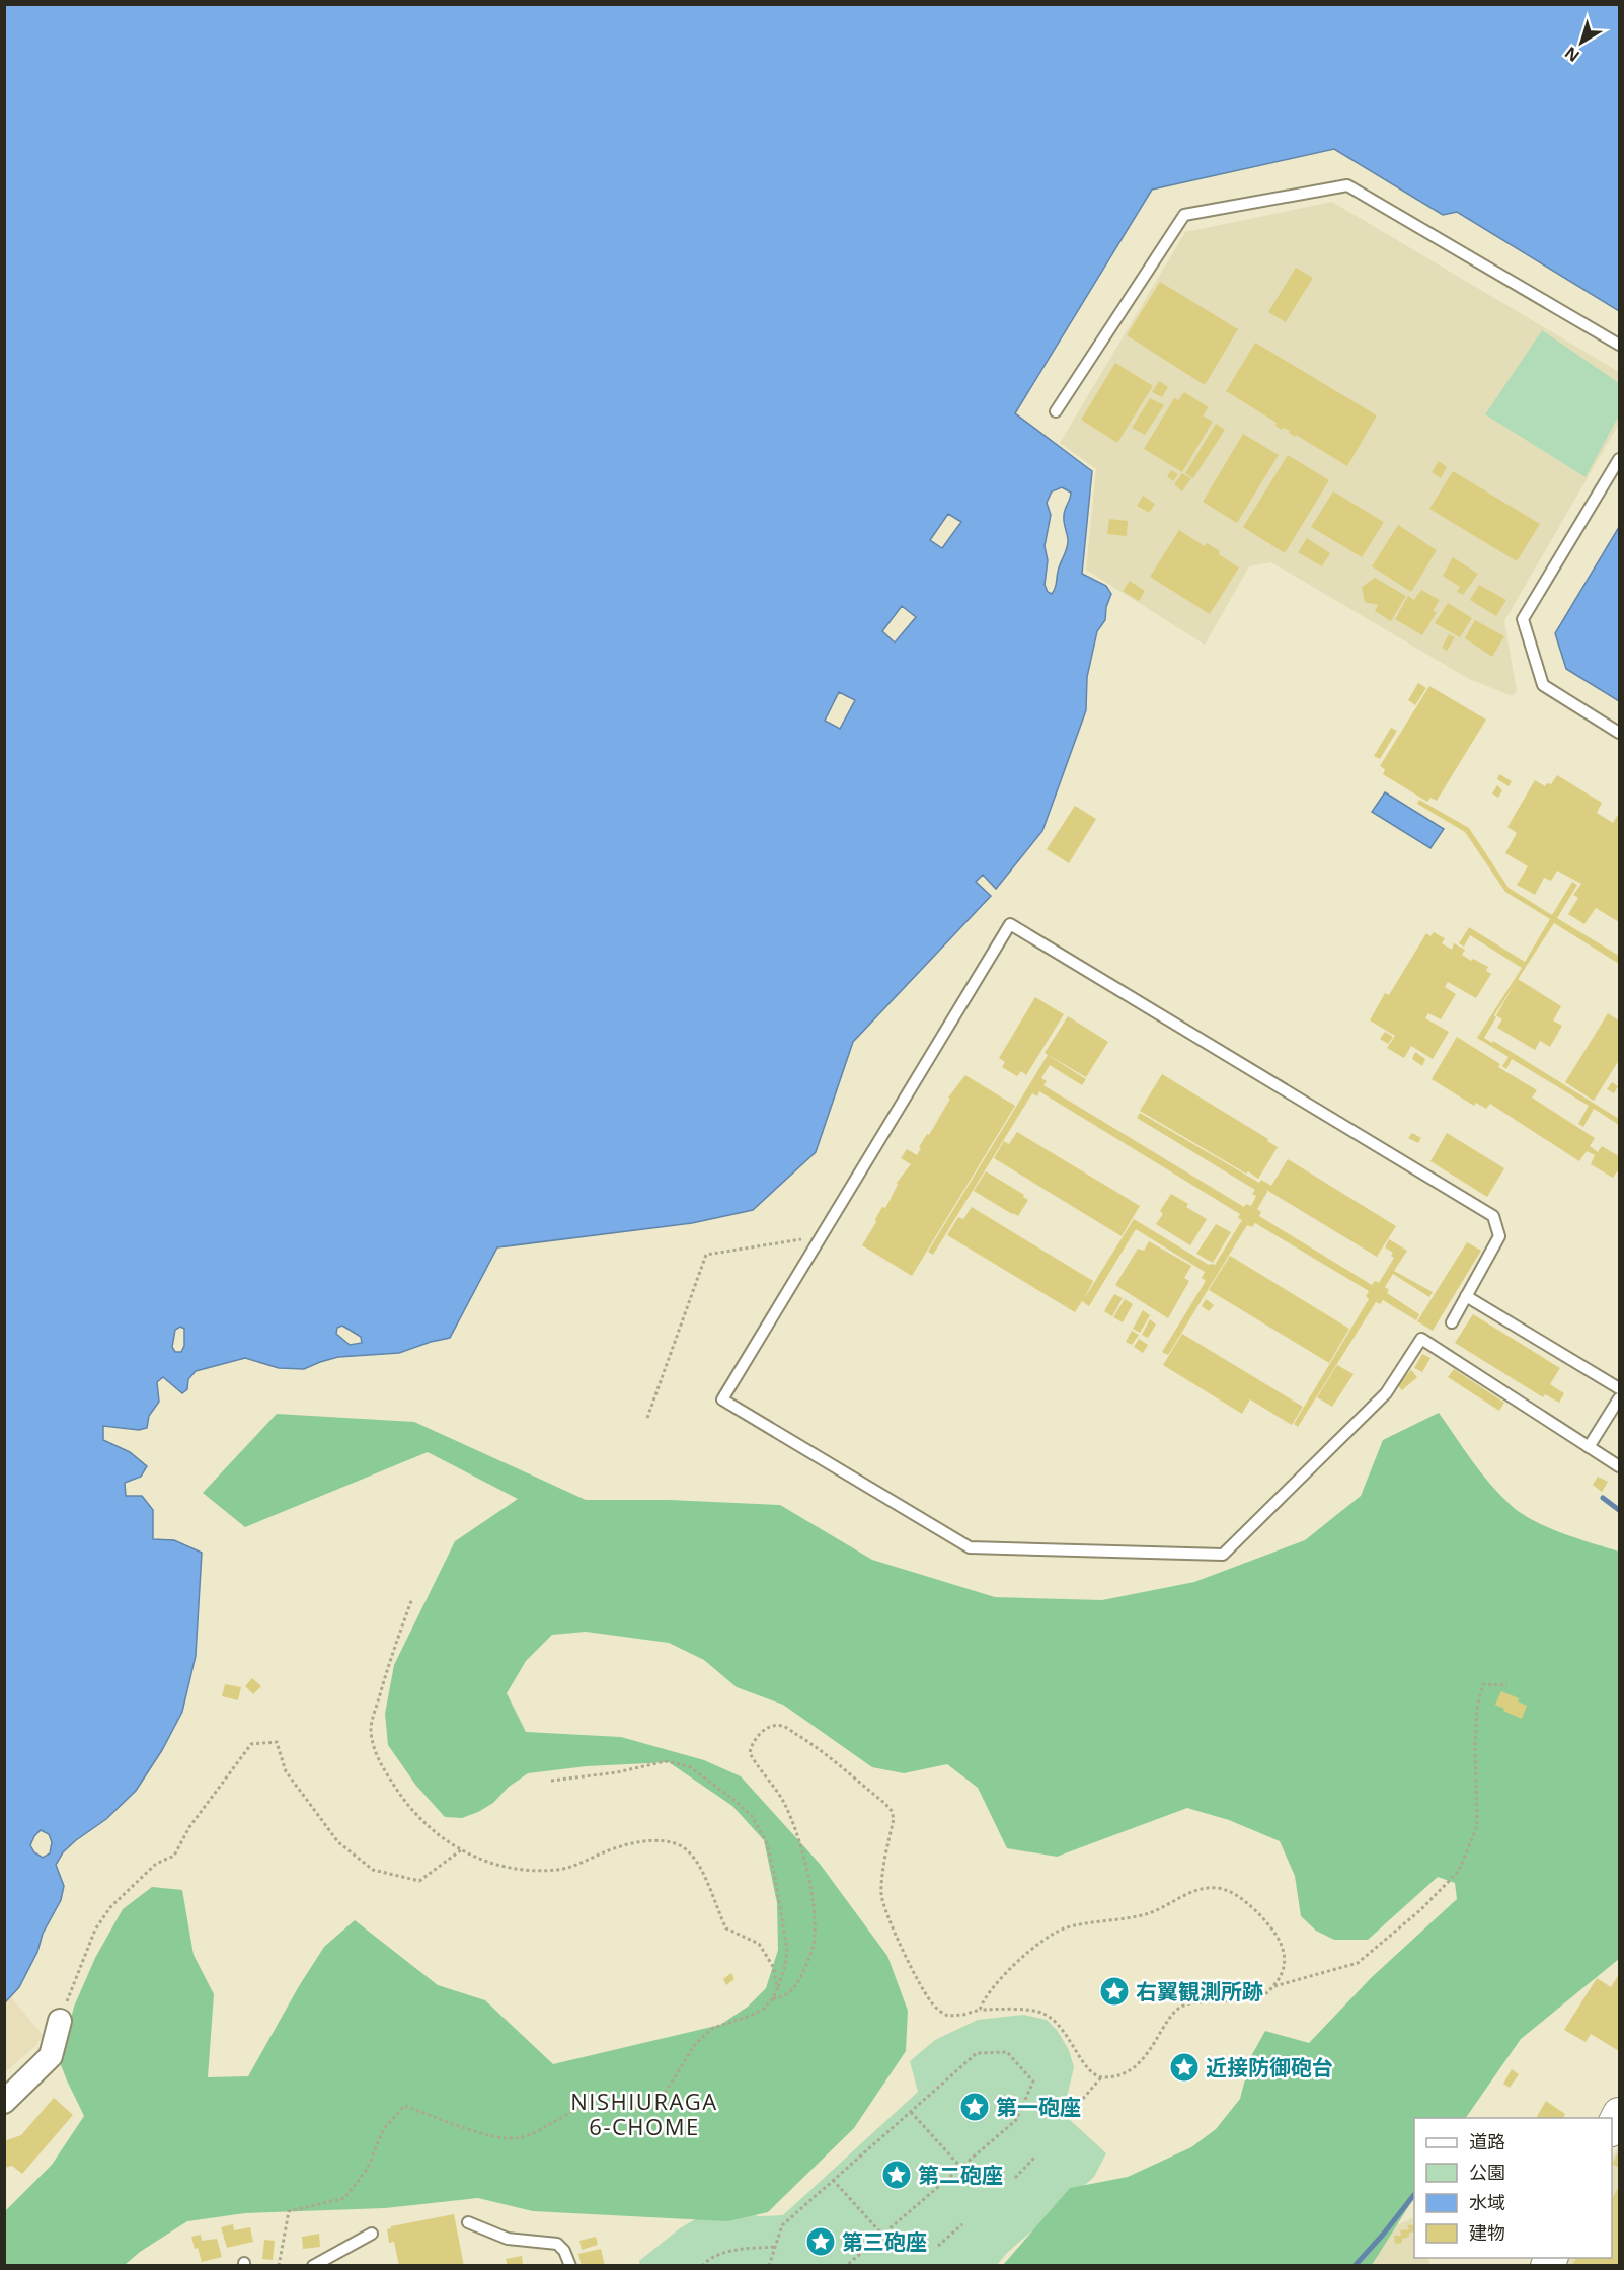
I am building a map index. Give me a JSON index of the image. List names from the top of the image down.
{
  "districts": ["NISHIURAGA 6-CHOME"],
  "places": {
    "place": [
      "右翼観測所跡",
      "近接防御砲台",
      "第一砲座",
      "第二砲座",
      "第三砲座"
    ]
  },
  "legend": [
    "道路",
    "公園",
    "水域",
    "建物"
  ],
  "north": "bottom left"
}
